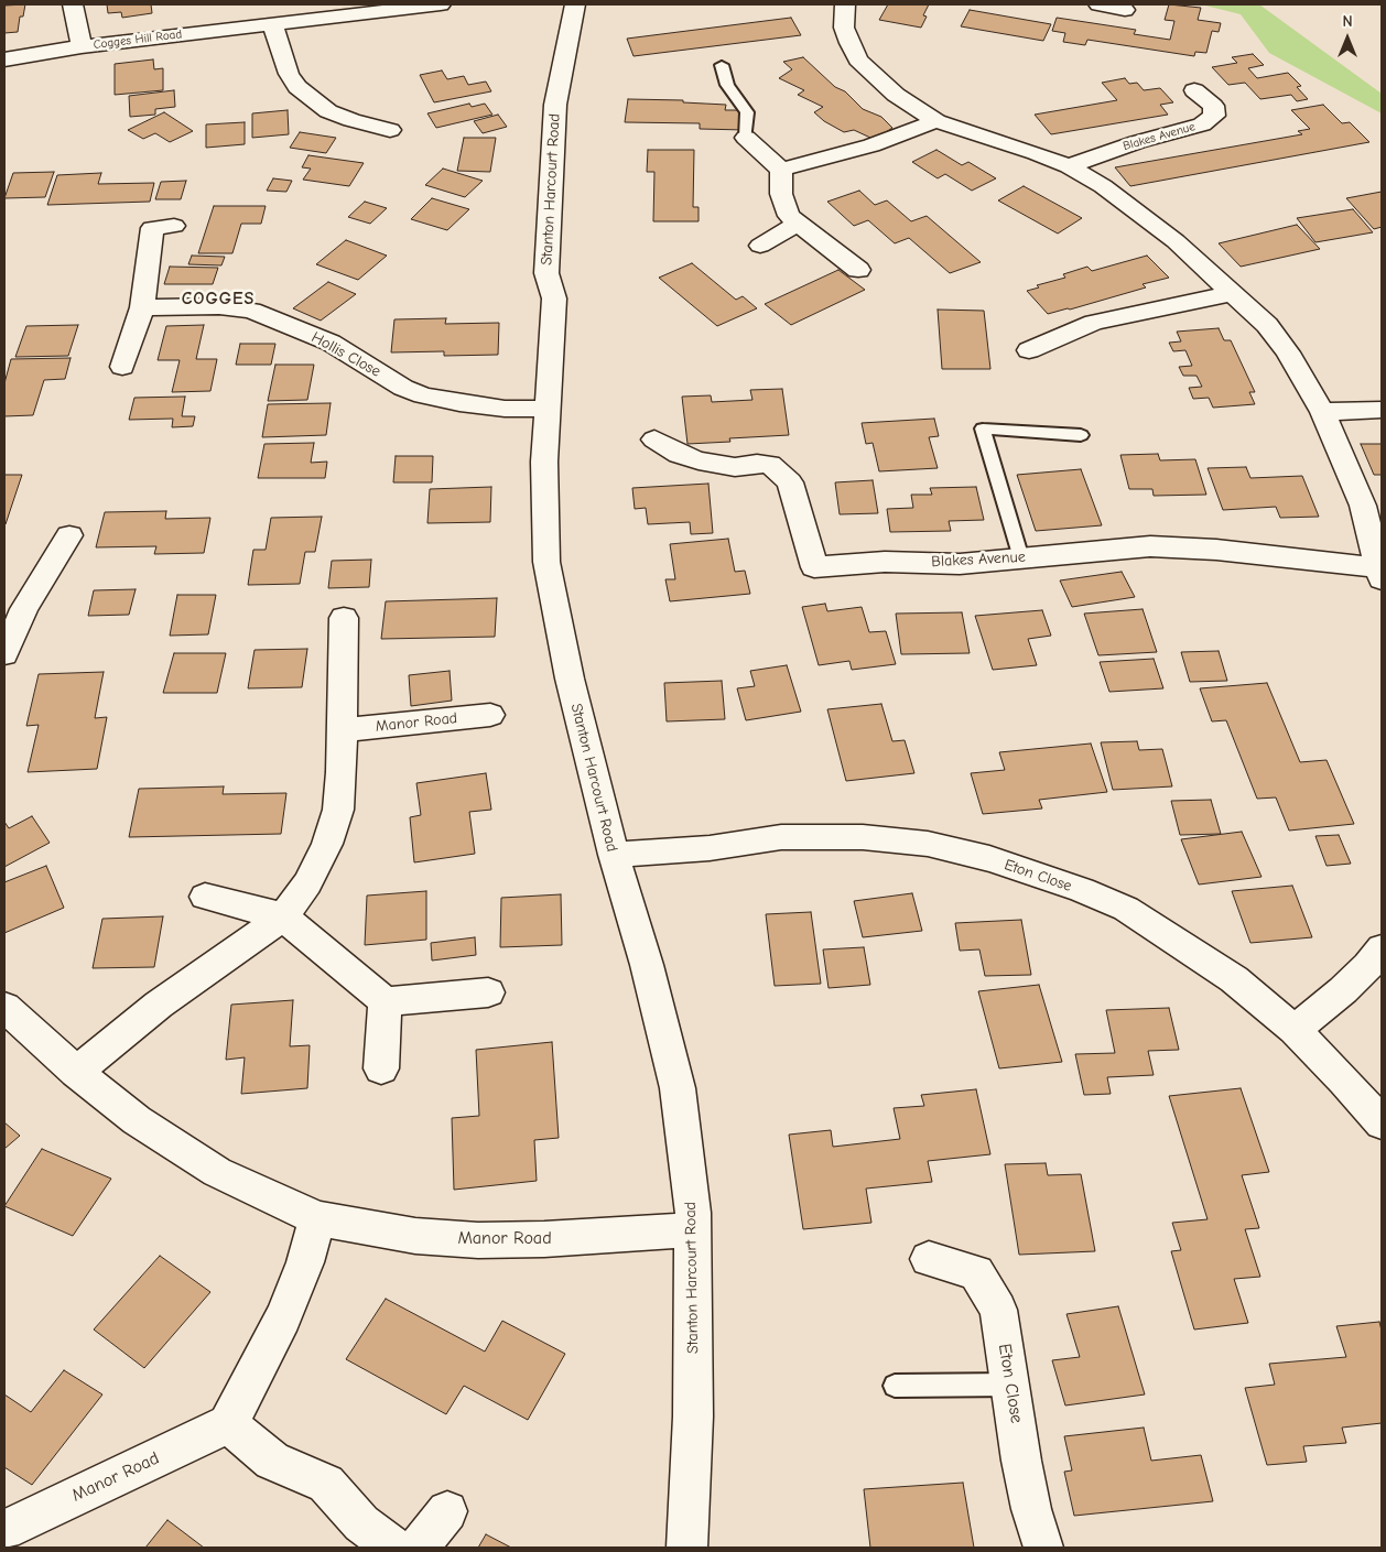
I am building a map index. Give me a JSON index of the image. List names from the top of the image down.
{
  "streets": {
    "street": [
      "Cogges Hill Road",
      "Blakes Avenue",
      "Stanton Harcourt Road",
      "Hollis Close",
      "Manor Road",
      "Eton Close"
    ]
  },
  "crossings": [
    ["Stanton Harcourt Road", "Hollis Close"],
    ["Stanton Harcourt Road", "Manor Road"],
    ["Stanton Harcourt Road", "Eton Close"]
  ],
  "districts": ["COGGES"],
  "north": "top"
}
